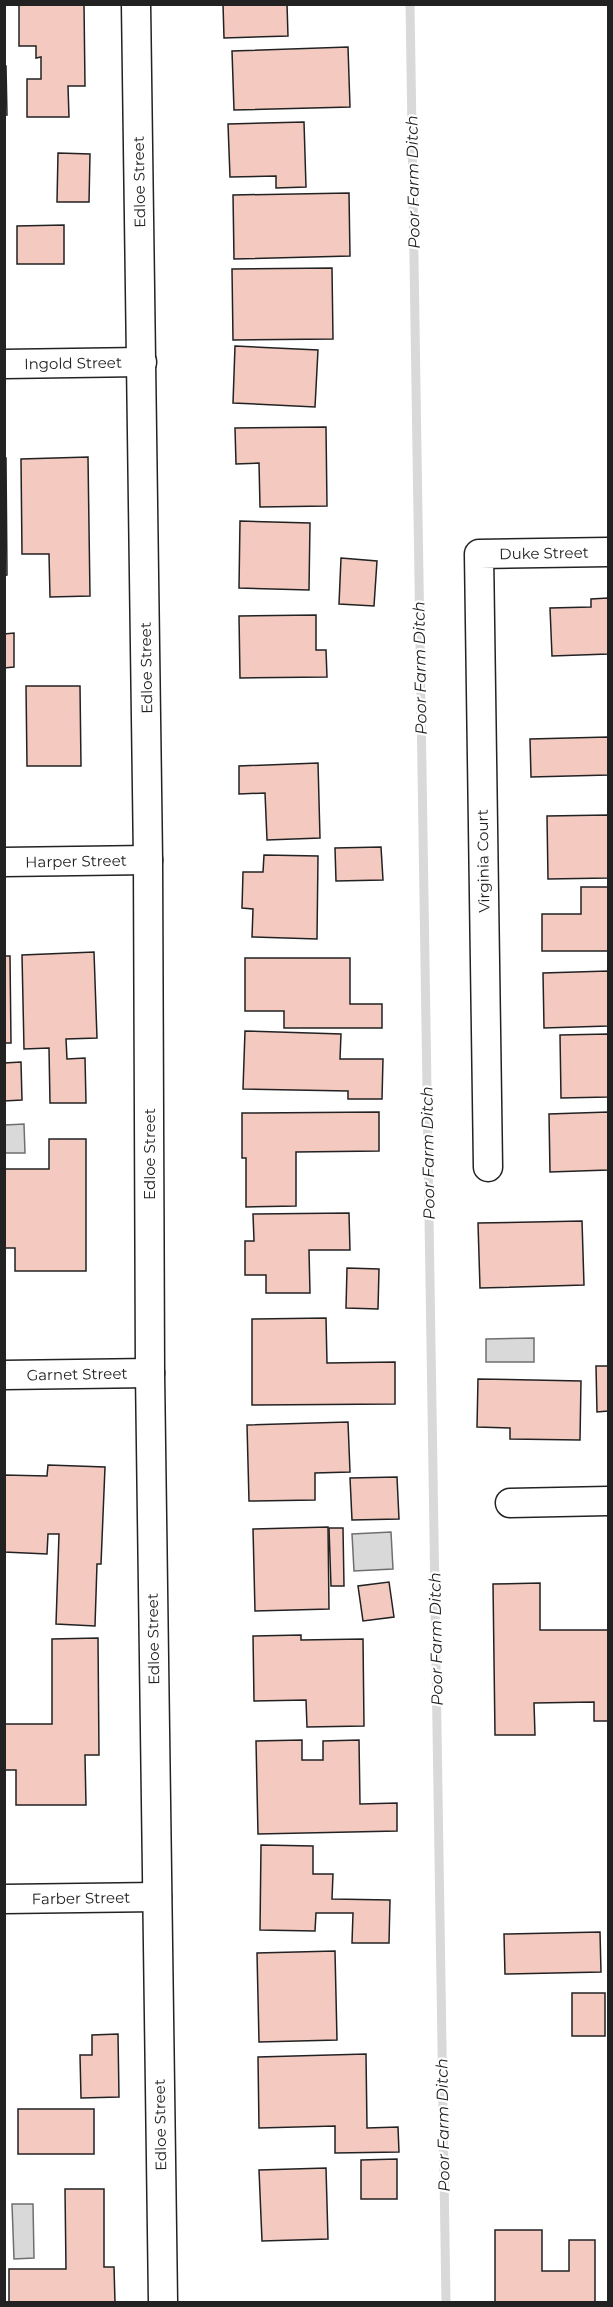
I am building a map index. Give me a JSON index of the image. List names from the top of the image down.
{
  "streets": {
    "street": [
      "Edloe Street",
      "Ingold Street",
      "Duke Street",
      "Harper Street",
      "Virginia Court",
      "Garnet Street",
      "Farber Street"
    ]
  },
  "crossings": [
    ["Edloe Street", "Ingold Street"],
    ["Edloe Street", "Harper Street"],
    ["Edloe Street", "Garnet Street"],
    ["Edloe Street", "Farber Street"],
    ["Duke Street", "Virginia Court"]
  ],
  "water": ["Poor Farm Ditch"]
}
